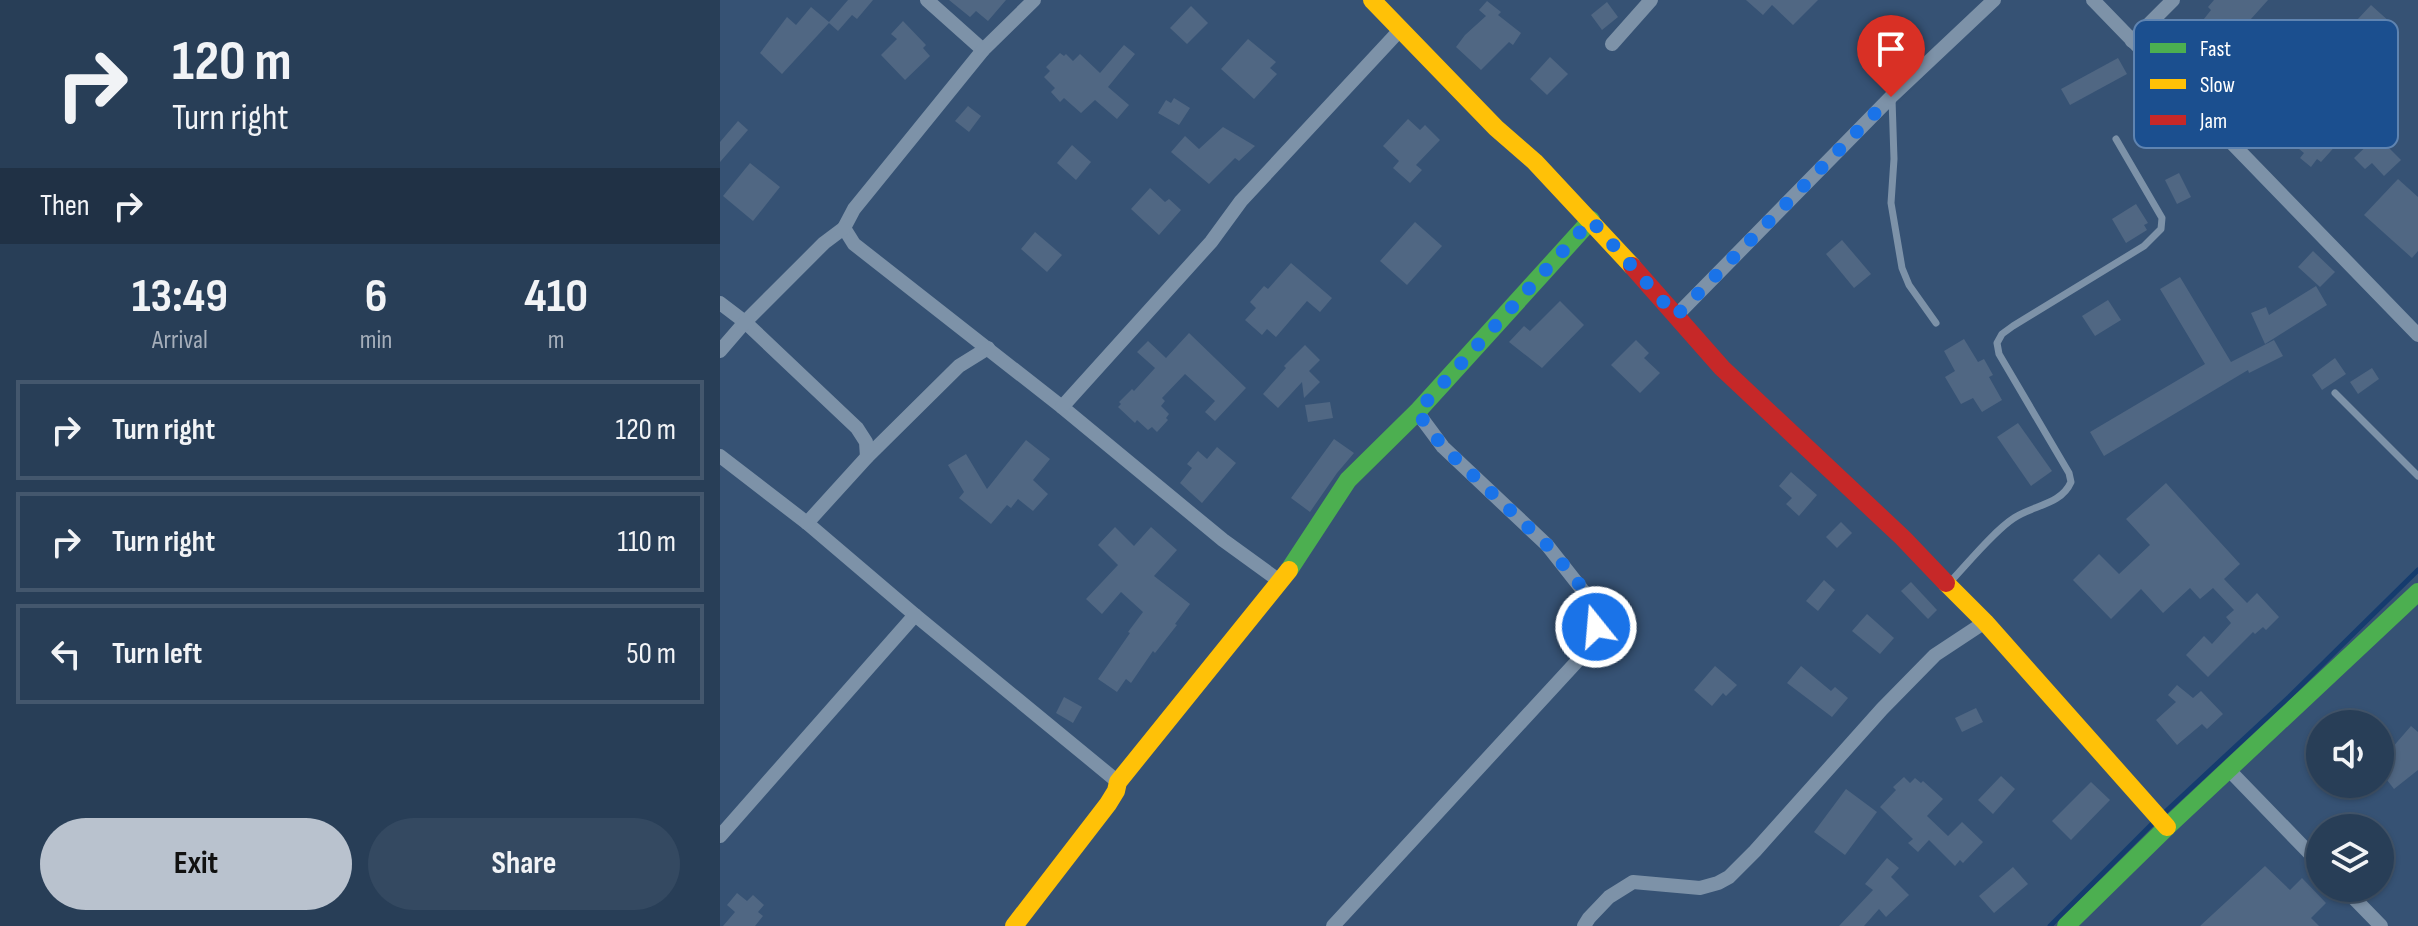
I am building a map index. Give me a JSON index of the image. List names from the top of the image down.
{
  "legend": ["Fast", "Slow", "Jam"],
  "page": {
    "turn": ["120 m", "Turn right"],
    "then": "Then",
    "eta": [
      "13:49",
      "Arrival",
      "6",
      "min",
      "410",
      "m"
    ],
    "list": [
      {
        "name": "Turn right",
        "value": "120 m"
      },
      {
        "name": "Turn right",
        "value": "110 m"
      },
      {
        "name": "Turn left",
        "value": "50 m"
      }
    ],
    "buttons": ["Exit", "Share"]
  }
}
